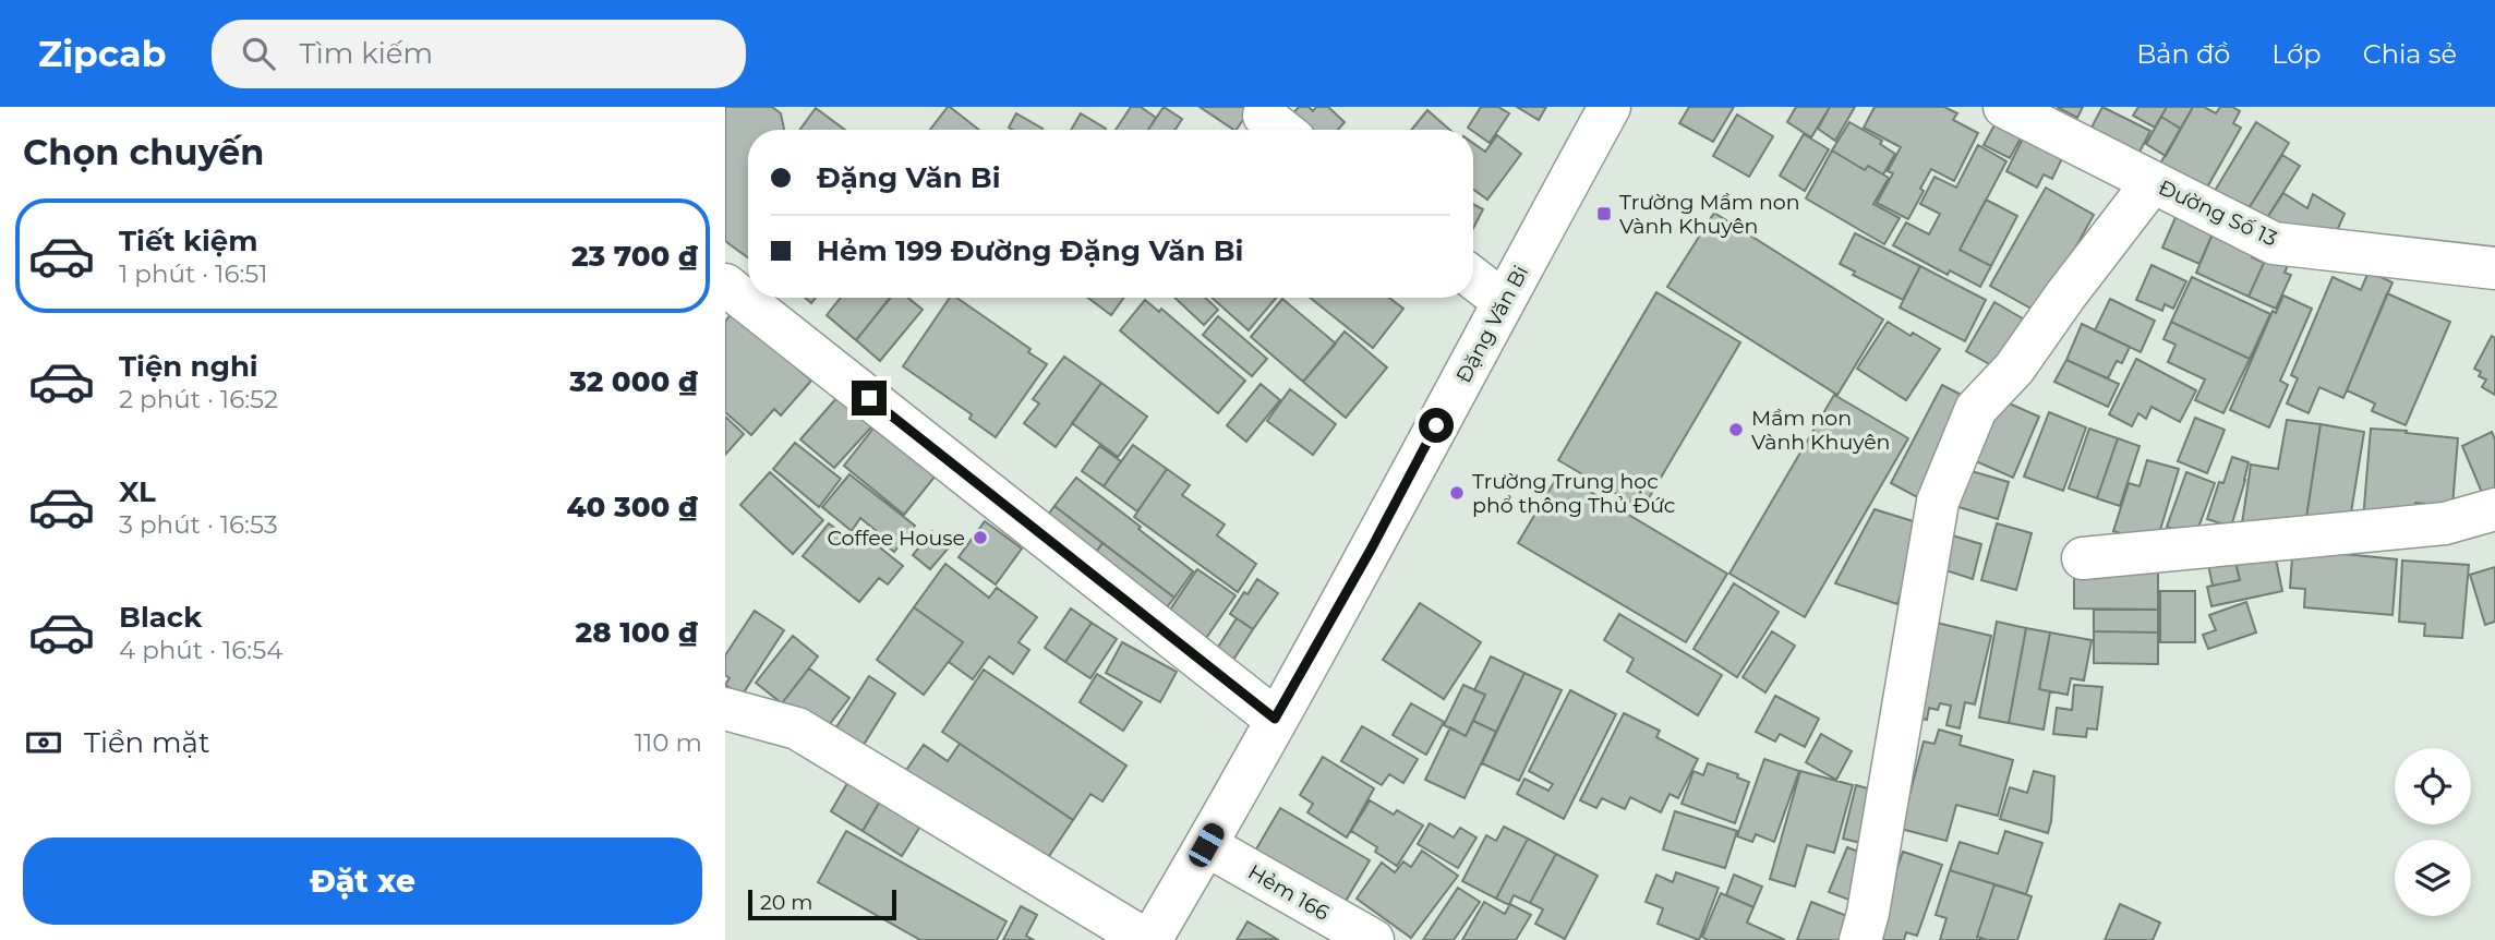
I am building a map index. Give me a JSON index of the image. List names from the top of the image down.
{
  "streets": {
    "street": ["Đường Số 13", "Đặng Văn Bi", "Hẻm 166"]
  },
  "crossings": [
    ["Đặng Văn Bi", "Hẻm 166"]
  ],
  "places": {
    "transit": ["Trường Mầm non Vành Khuyên"],
    "other": ["Mầm non Vành Khuyên", "Trường Trung học phổ thông Thủ Đức", "Coffee House"]
  },
  "scale_bar": "20 m",
  "page": {
    "header": "Zipcab",
    "search": "Tìm kiếm",
    "nav": ["Bản đồ", "Lớp", "Chia sẻ"],
    "heading": "Chọn chuyến",
    "banner": ["Đặng Văn Bi", "Hẻm 199 Đường Đặng Văn Bi"],
    "list": [
      {
        "name": "Tiết kiệm",
        "note": "1 phút · 16:51",
        "value": "23 700 ₫"
      },
      {
        "name": "Tiện nghi",
        "note": "2 phút · 16:52",
        "value": "32 000 ₫"
      },
      {
        "name": "XL",
        "note": "3 phút · 16:53",
        "value": "40 300 ₫"
      },
      {
        "name": "Black",
        "note": "4 phút · 16:54",
        "value": "28 100 ₫"
      }
    ],
    "pay": ["Tiền mặt", "110 m"],
    "buttons": "Đặt xe",
    "scale": "20 m"
  }
}
